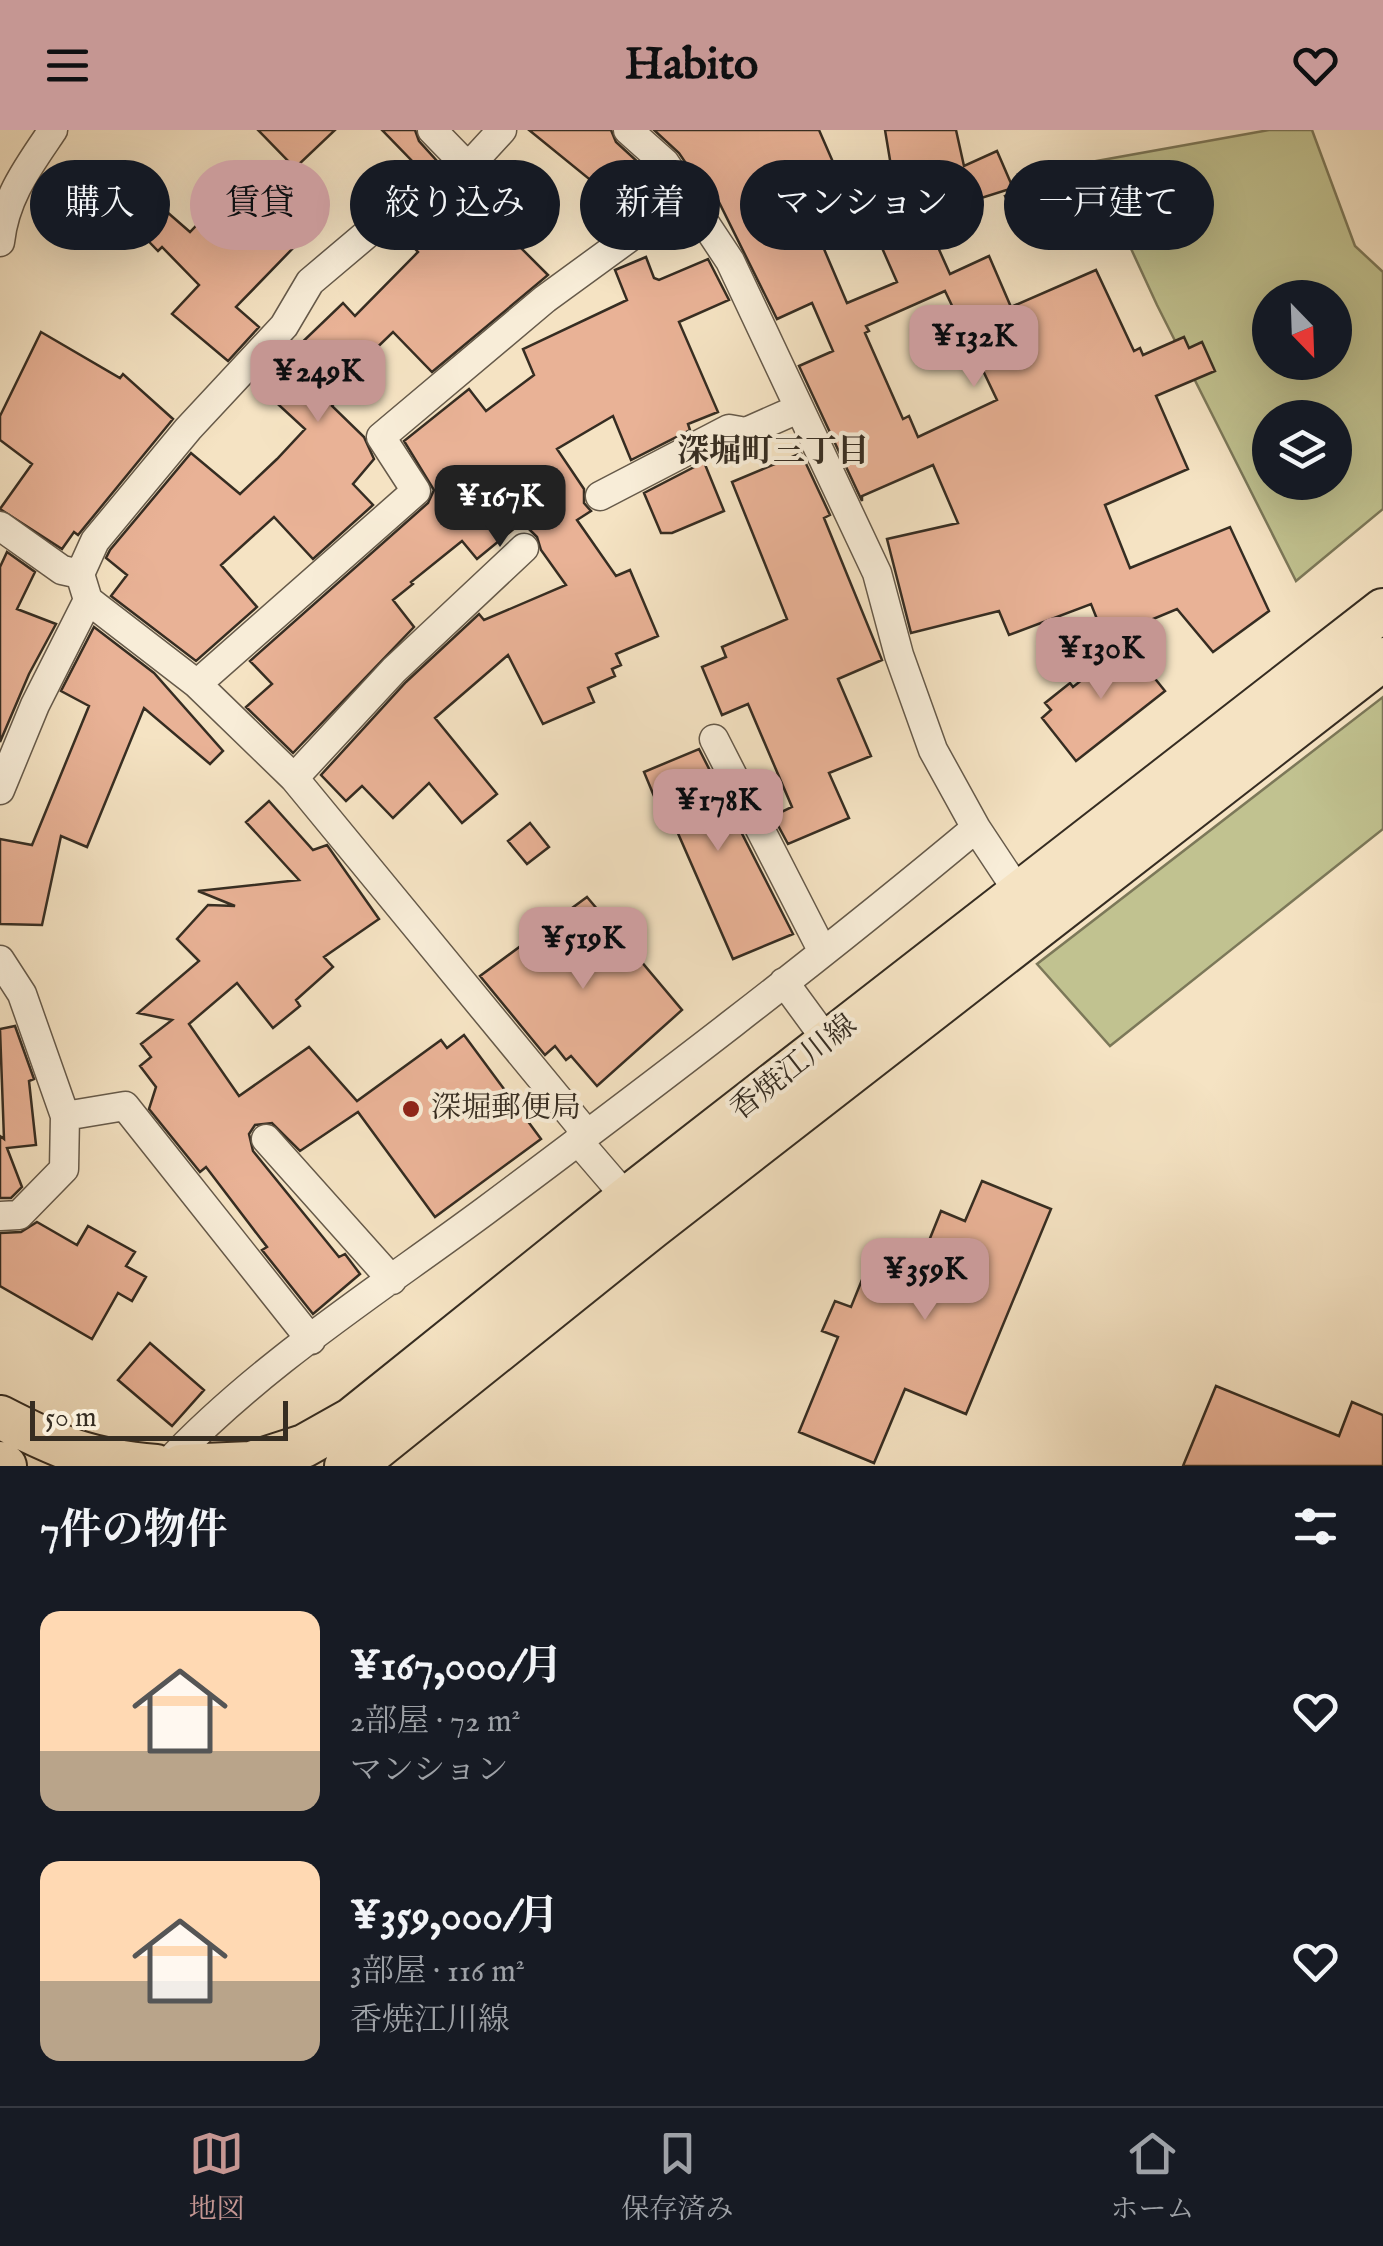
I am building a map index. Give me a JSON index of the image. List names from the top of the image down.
{
  "streets": {
    "main road": ["香焼江川線"]
  },
  "districts": ["深堀町三丁目"],
  "places": ["深堀郵便局"],
  "scale_bar": "50 m",
  "north": "bottom right",
  "page": {
    "header": "Habito",
    "chip": [
      "購入",
      "賃貸",
      "絞り込み",
      "新着",
      "マンション",
      "一戸建て"
    ],
    "price": [
      "¥132K",
      "¥249K",
      "¥167K",
      "¥130K",
      "¥178K",
      "¥519K",
      "¥359K"
    ],
    "scale": "50 m",
    "heading": "7件の物件",
    "list": [
      {
        "name": "¥167,000/月",
        "note": "2部屋 · 72 m² · マンション"
      },
      {
        "name": "¥359,000/月",
        "note": "3部屋 · 116 m² · 香焼江川線"
      }
    ],
    "tabs": ["地図", "保存済み", "ホーム"]
  }
}
